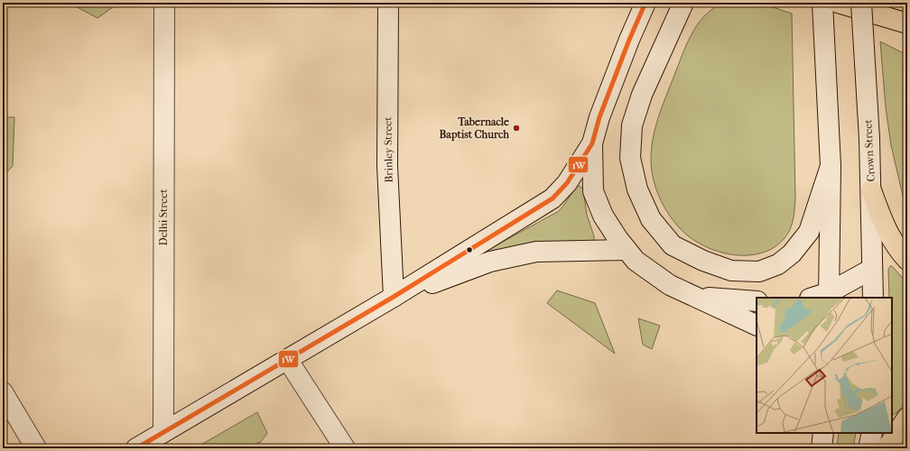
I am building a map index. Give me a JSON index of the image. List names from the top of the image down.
{
  "streets": {
    "main road": ["Brinley Street", "Crown Street", "Delhi Street"]
  },
  "places": ["Tabernacle Baptist Church"],
  "lines": ["transit line 1W"]
}
